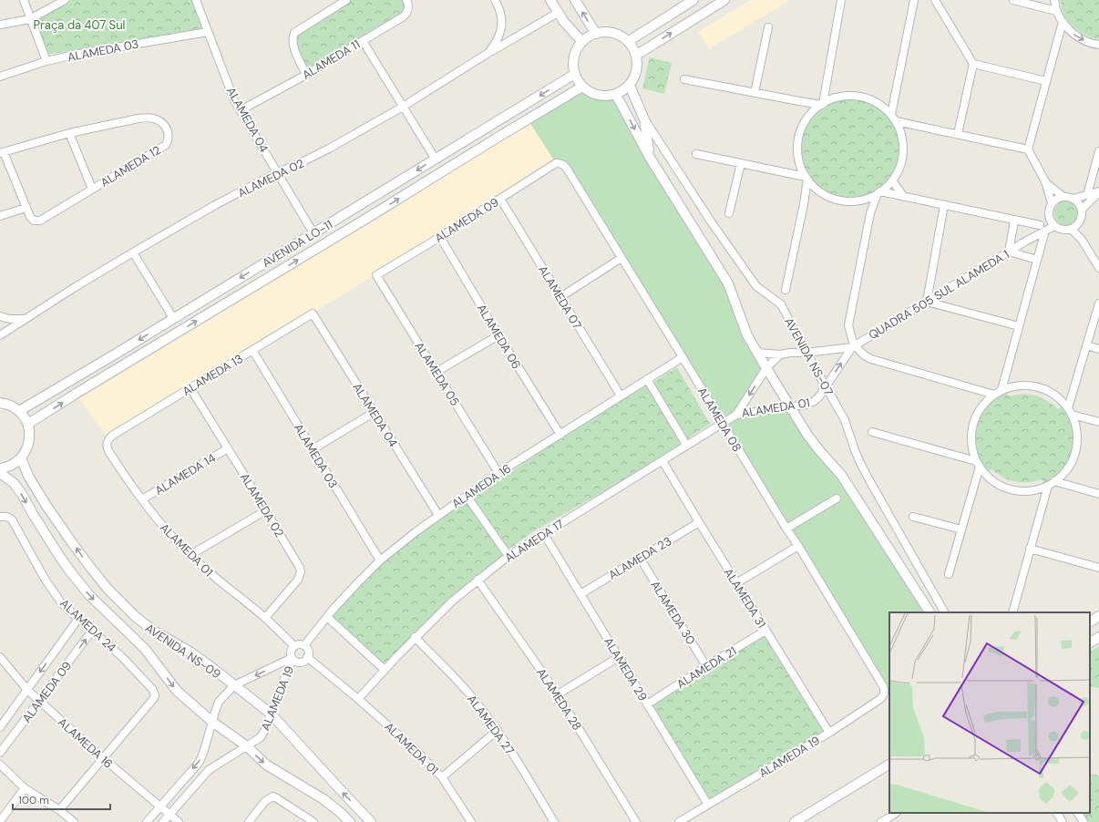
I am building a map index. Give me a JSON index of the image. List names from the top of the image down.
{
  "streets": {
    "street": [
      "ALAMEDA 03",
      "ALAMEDA 11",
      "ALAMEDA 04",
      "ALAMEDA 12",
      "ALAMEDA 02",
      "ALAMEDA 09",
      "AVENIDA LO-11",
      "QUADRA 505 SUL ALAMEDA 1",
      "ALAMEDA 07",
      "ALAMEDA 06",
      "AVENIDA NS-07",
      "ALAMEDA 05",
      "ALAMEDA 13",
      "ALAMEDA 01",
      "ALAMEDA 08",
      "ALAMEDA 14",
      "ALAMEDA 16",
      "ALAMEDA 17",
      "ALAMEDA 23",
      "ALAMEDA 31",
      "ALAMEDA 30",
      "ALAMEDA 24",
      "AVENIDA NS-09",
      "ALAMEDA 21",
      "ALAMEDA 29",
      "ALAMEDA 19",
      "ALAMEDA 28",
      "ALAMEDA 27"
    ]
  },
  "crossings": [
    ["ALAMEDA 03", "ALAMEDA 04"],
    ["ALAMEDA 03", "ALAMEDA 13"],
    ["ALAMEDA 03", "ALAMEDA 16"],
    ["ALAMEDA 11", "ALAMEDA 04"],
    ["ALAMEDA 04", "ALAMEDA 02"],
    ["ALAMEDA 04", "AVENIDA LO-11"],
    ["ALAMEDA 04", "ALAMEDA 13"],
    ["ALAMEDA 04", "ALAMEDA 16"],
    ["ALAMEDA 02", "ALAMEDA 13"],
    ["ALAMEDA 02", "ALAMEDA 01"],
    ["ALAMEDA 02", "ALAMEDA 14"],
    ["ALAMEDA 09", "ALAMEDA 07"],
    ["ALAMEDA 09", "ALAMEDA 06"],
    ["ALAMEDA 09", "ALAMEDA 05"],
    ["ALAMEDA 09", "ALAMEDA 08"],
    ["ALAMEDA 09", "ALAMEDA 16"],
    ["ALAMEDA 09", "ALAMEDA 24"],
    ["AVENIDA LO-11", "AVENIDA NS-07"],
    ["QUADRA 505 SUL ALAMEDA 1", "ALAMEDA 01"],
    ["ALAMEDA 07", "ALAMEDA 16"],
    ["ALAMEDA 06", "ALAMEDA 16"],
    ["AVENIDA NS-07", "ALAMEDA 01"],
    ["ALAMEDA 05", "ALAMEDA 16"],
    ["ALAMEDA 13", "ALAMEDA 01"],
    ["ALAMEDA 01", "ALAMEDA 14"],
    ["ALAMEDA 01", "ALAMEDA 16"],
    ["ALAMEDA 01", "ALAMEDA 17"],
    ["ALAMEDA 01", "ALAMEDA 19"],
    ["ALAMEDA 08", "ALAMEDA 16"],
    ["ALAMEDA 08", "ALAMEDA 17"],
    ["ALAMEDA 08", "ALAMEDA 19"],
    ["ALAMEDA 16", "ALAMEDA 24"],
    ["ALAMEDA 16", "ALAMEDA 19"],
    ["ALAMEDA 17", "ALAMEDA 31"],
    ["ALAMEDA 17", "ALAMEDA 29"],
    ["ALAMEDA 17", "ALAMEDA 28"],
    ["ALAMEDA 17", "ALAMEDA 27"],
    ["ALAMEDA 23", "ALAMEDA 31"],
    ["ALAMEDA 23", "ALAMEDA 30"],
    ["ALAMEDA 23", "ALAMEDA 29"],
    ["ALAMEDA 31", "ALAMEDA 21"],
    ["ALAMEDA 31", "ALAMEDA 19"],
    ["ALAMEDA 30", "ALAMEDA 21"],
    ["AVENIDA NS-09", "ALAMEDA 19"],
    ["ALAMEDA 21", "ALAMEDA 29"],
    ["ALAMEDA 29", "ALAMEDA 19"]
  ],
  "parks": ["Praça da 407 Sul"],
  "scale_bar": "100 m"
}
